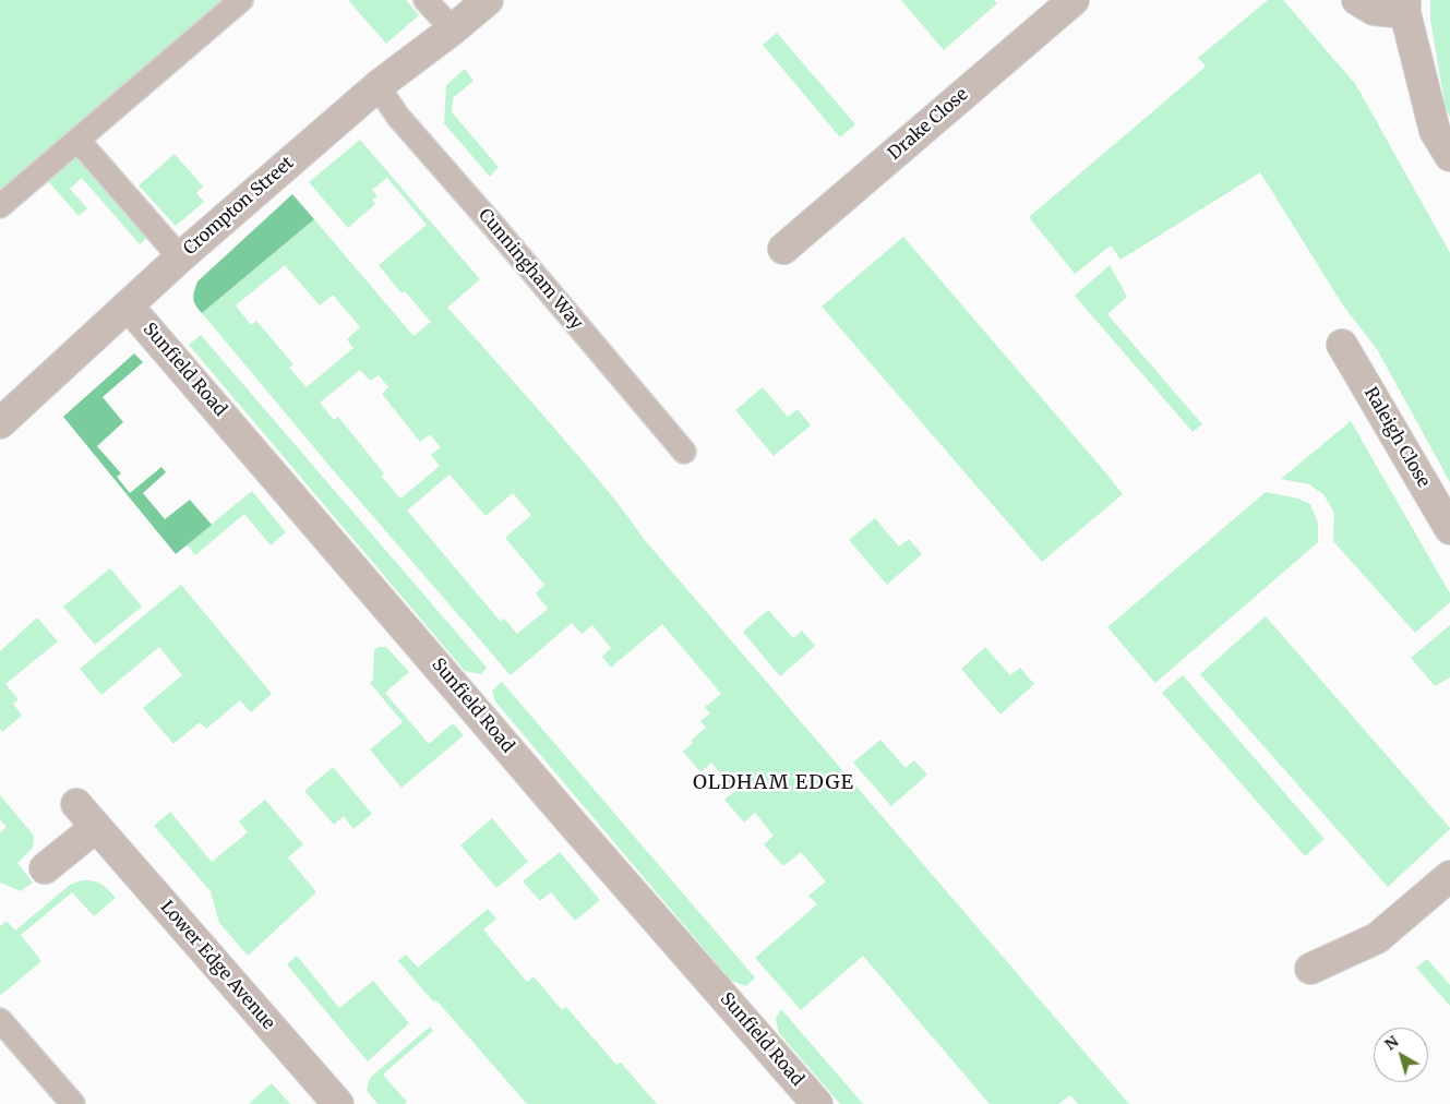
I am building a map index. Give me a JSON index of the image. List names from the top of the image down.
{
  "streets": {
    "street": [
      "Drake Close",
      "Crompton Street",
      "Sunfield Road",
      "Raleigh Close",
      "Lower Edge Avenue"
    ],
    "lane": ["Cunningham Way"]
  },
  "crossings": [
    ["Crompton Street", "Cunningham Way"],
    ["Crompton Street", "Sunfield Road"]
  ],
  "districts": ["OLDHAM EDGE"],
  "north": "top left"
}
